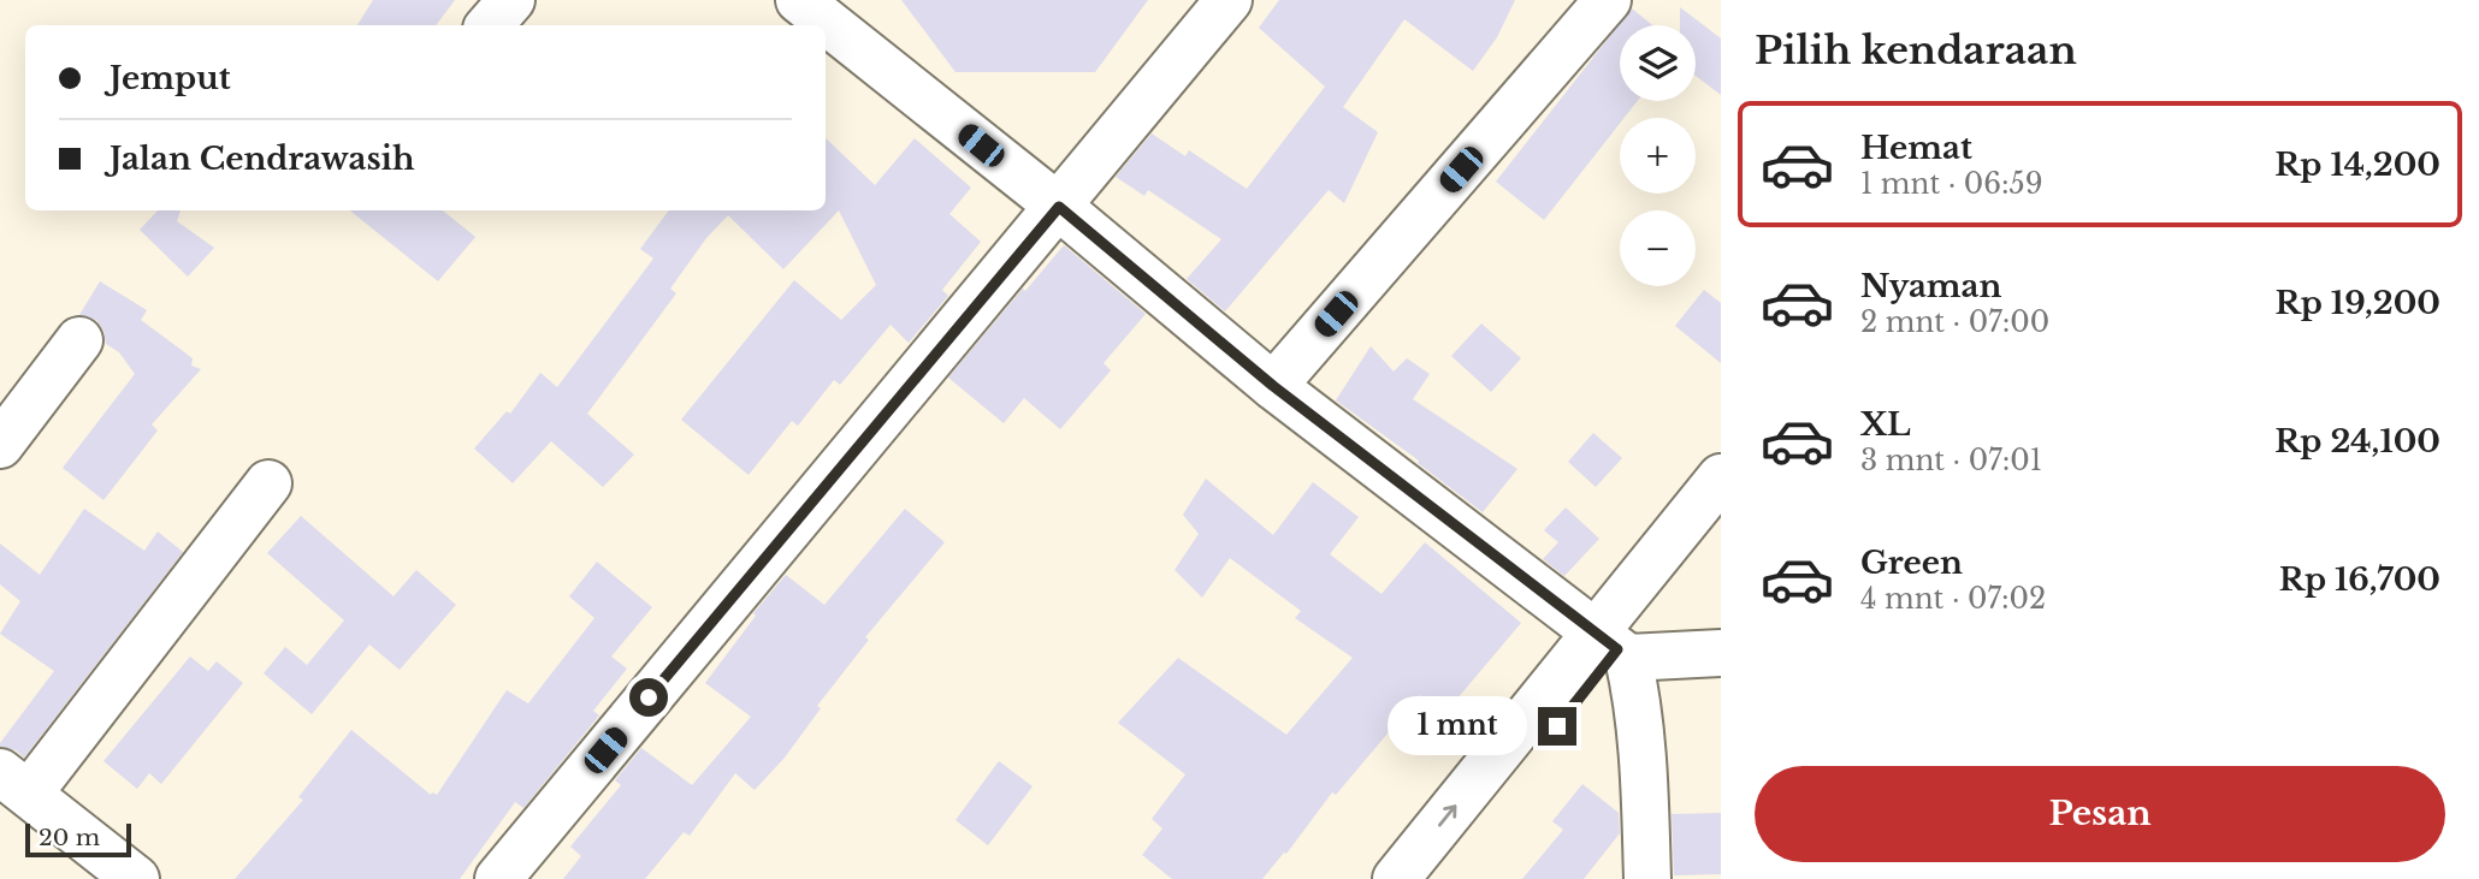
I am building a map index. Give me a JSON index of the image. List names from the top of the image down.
{
  "scale_bar": "20 m",
  "page": {
    "heading": "Pilih kendaraan",
    "map_buttons": ["+", "−"],
    "banner": ["Jemput", "Jalan Cendrawasih"],
    "list": [
      {
        "name": "Hemat",
        "note": "1 mnt · 06:59",
        "value": "Rp 14,200"
      },
      {
        "name": "Nyaman",
        "note": "2 mnt · 07:00",
        "value": "Rp 19,200"
      },
      {
        "name": "XL",
        "note": "3 mnt · 07:01",
        "value": "Rp 24,100"
      },
      {
        "name": "Green",
        "note": "4 mnt · 07:02",
        "value": "Rp 16,700"
      }
    ],
    "bubble": "1 mnt",
    "buttons": "Pesan",
    "scale": "20 m"
  }
}
